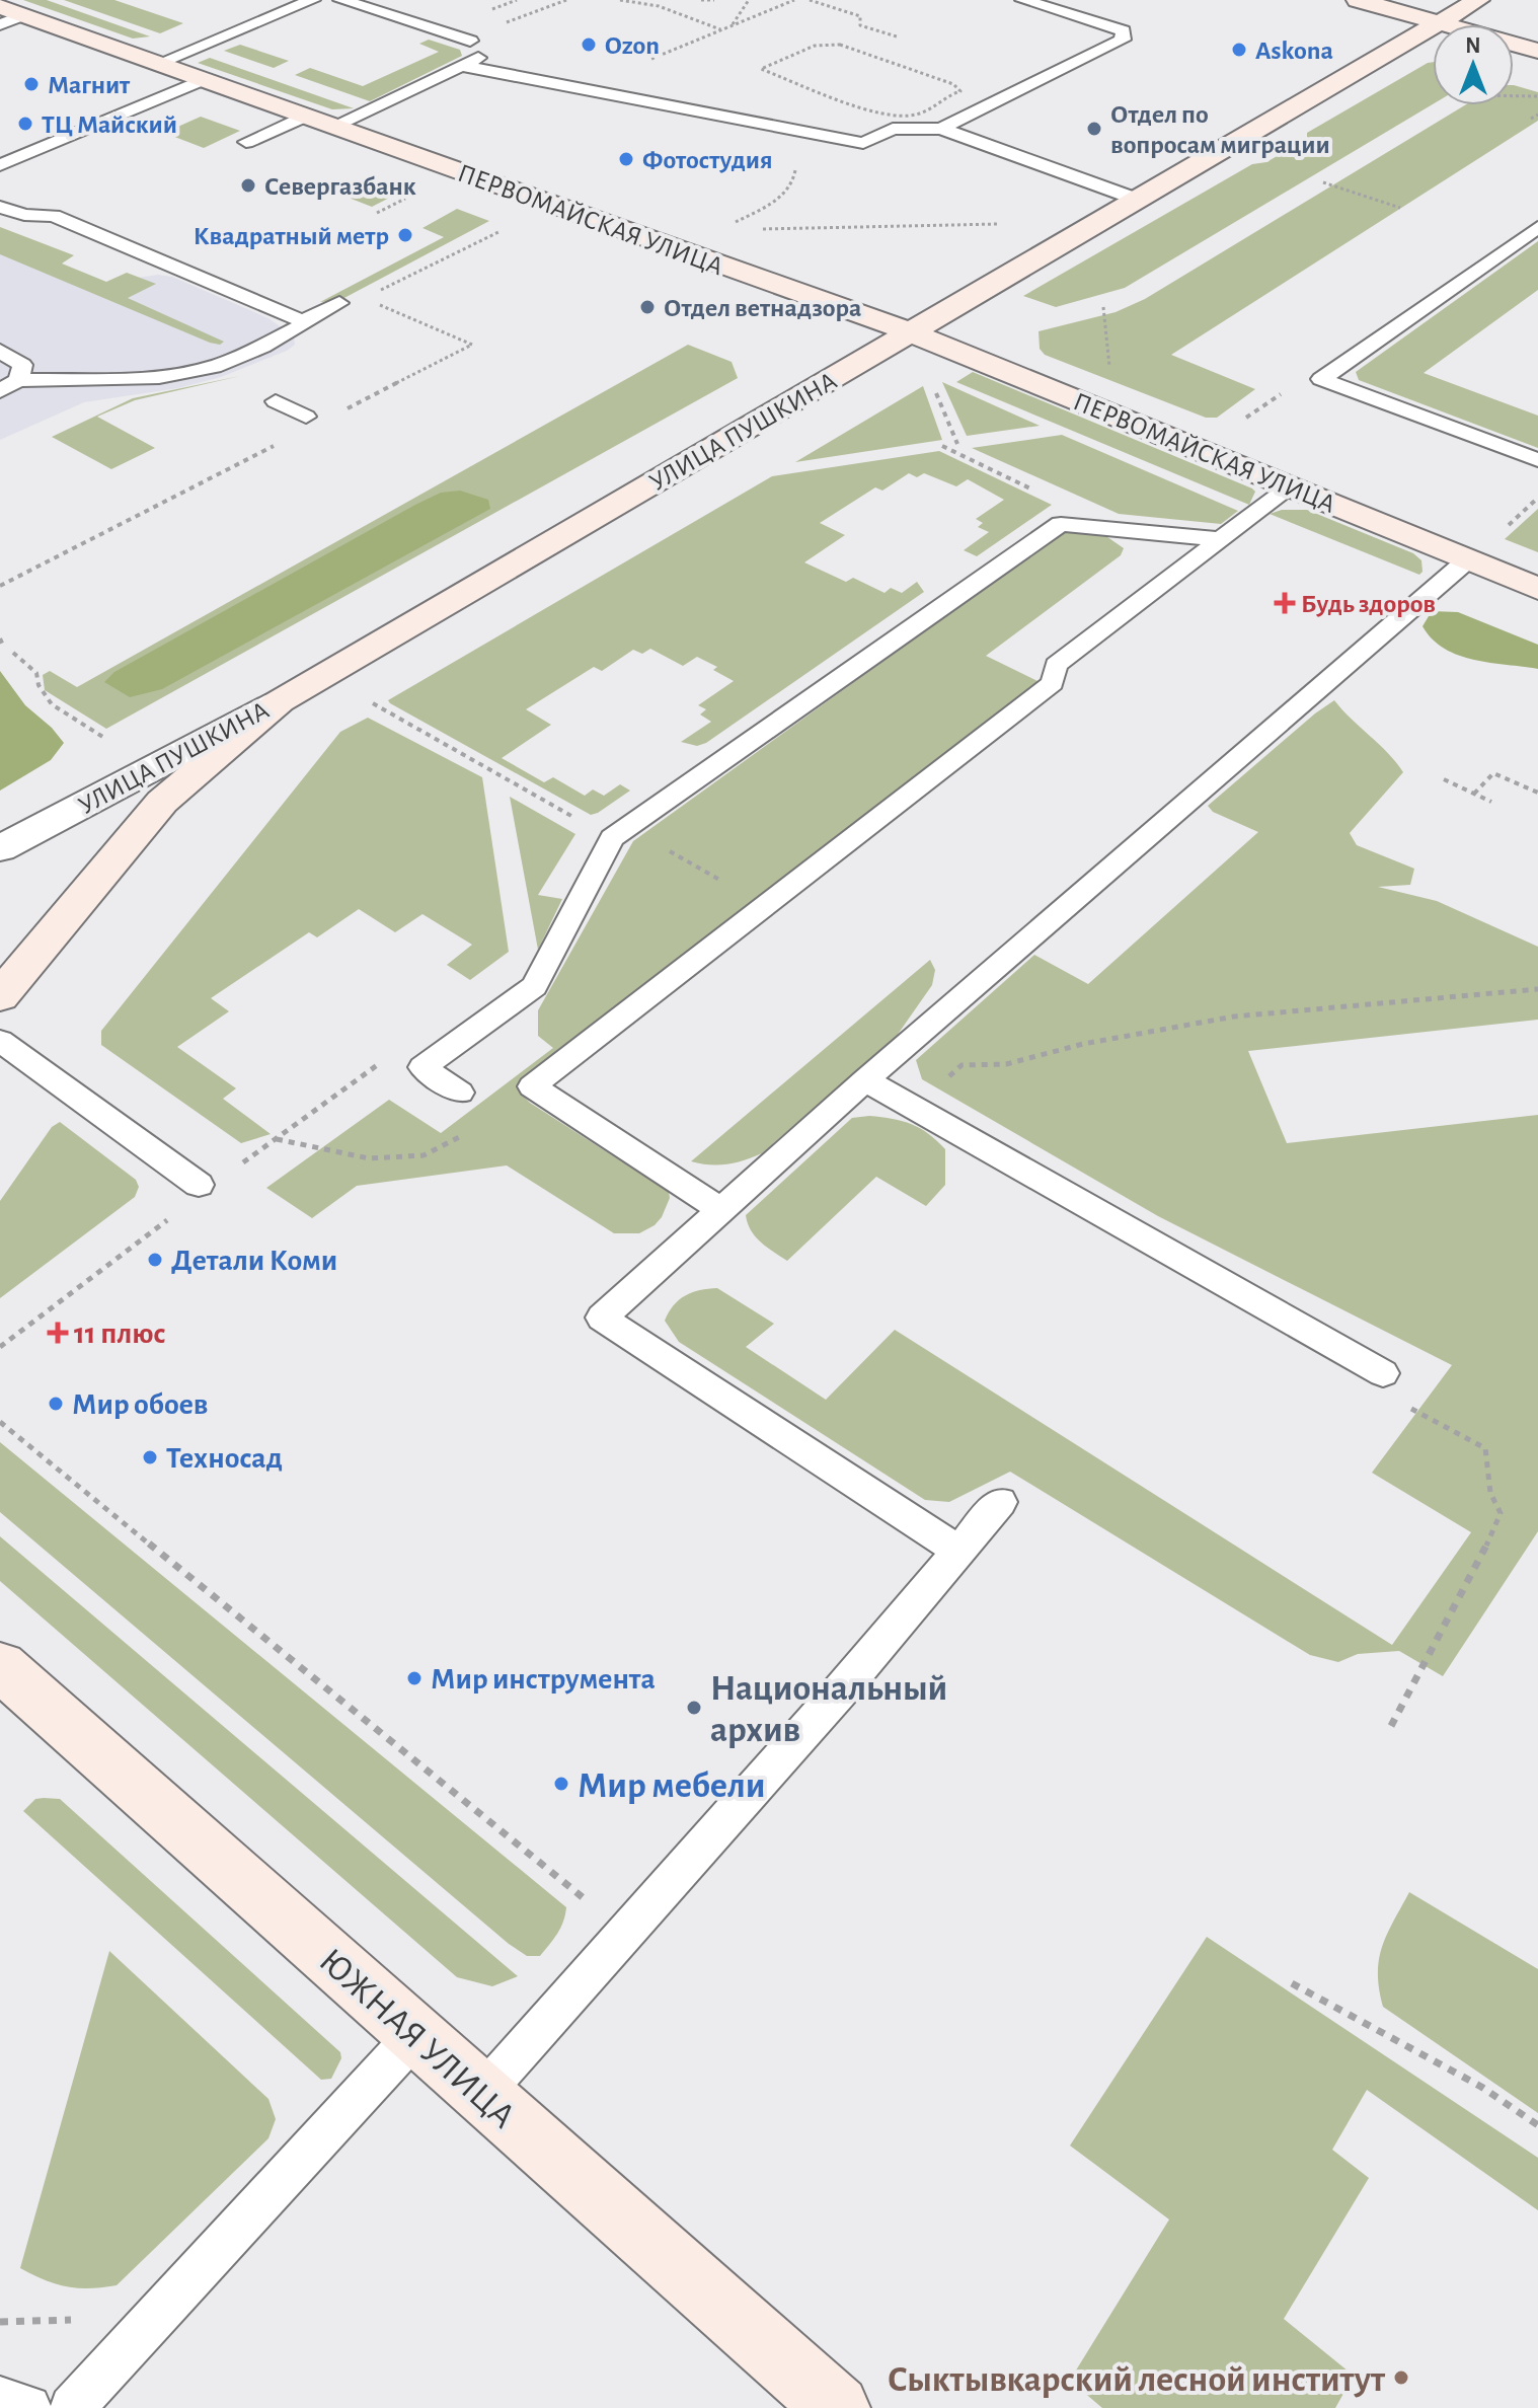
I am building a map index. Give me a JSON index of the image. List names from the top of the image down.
{
  "streets": {
    "street": ["ПЕРВОМАЙСКАЯ УЛИЦА", "УЛИЦА ПУШКИНА", "ЮЖНАЯ УЛИЦА"]
  },
  "crossings": [
    ["ПЕРВОМАЙСКАЯ УЛИЦА", "УЛИЦА ПУШКИНА"]
  ],
  "places": {
    "other": [
      "Ozon",
      "Askona",
      "Магнит",
      "ТЦ Майский",
      "Отдел по вопросам миграции",
      "Фотостудия",
      "Севергазбанк",
      "Квадратный метр",
      "Отдел ветнадзора",
      "Детали Коми",
      "Мир обоев",
      "Техносад",
      "Мир инструмента",
      "Национальный архив",
      "Мир мебели",
      "Сыктывкарский лесной институт"
    ],
    "health": ["Будь здоров", "11 плюс"]
  },
  "north": "top"
}
